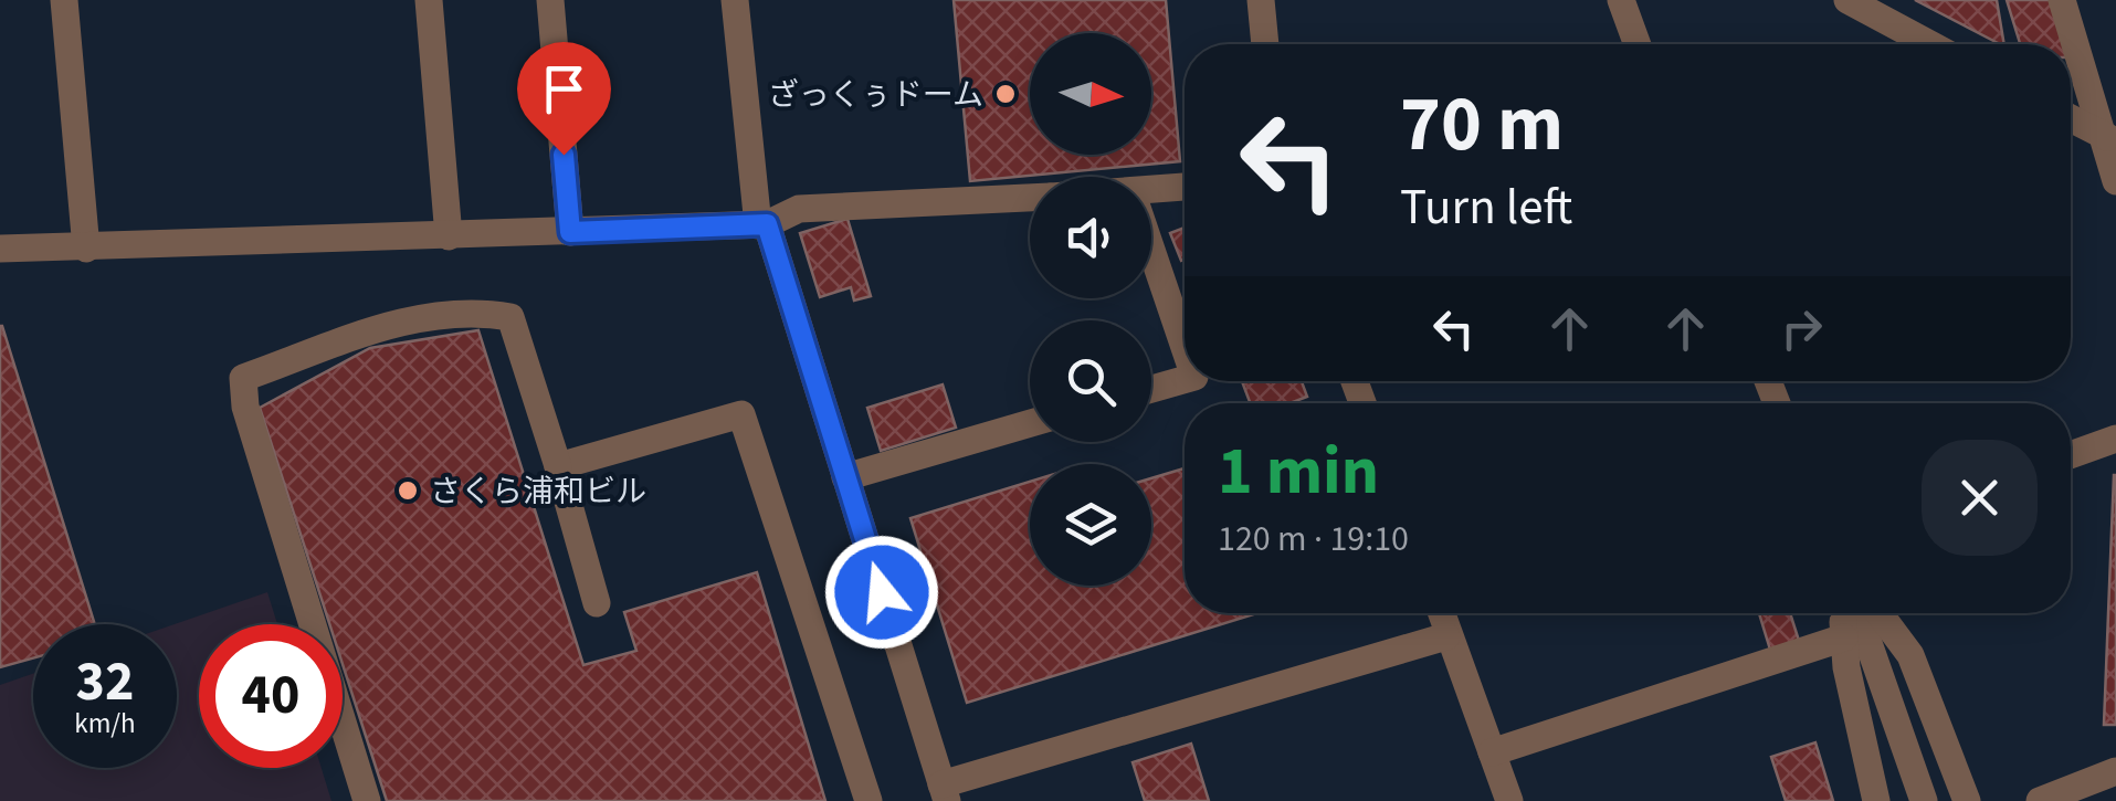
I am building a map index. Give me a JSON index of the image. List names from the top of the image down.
{
  "places": ["ざっくぅドーム", "さくら浦和ビル"],
  "north": "right",
  "page": {
    "turn": ["70 m", "Turn left"],
    "heading": ["1 min", "120 m · 19:10"],
    "speed": "32 km/h",
    "limit": "40"
  }
}
